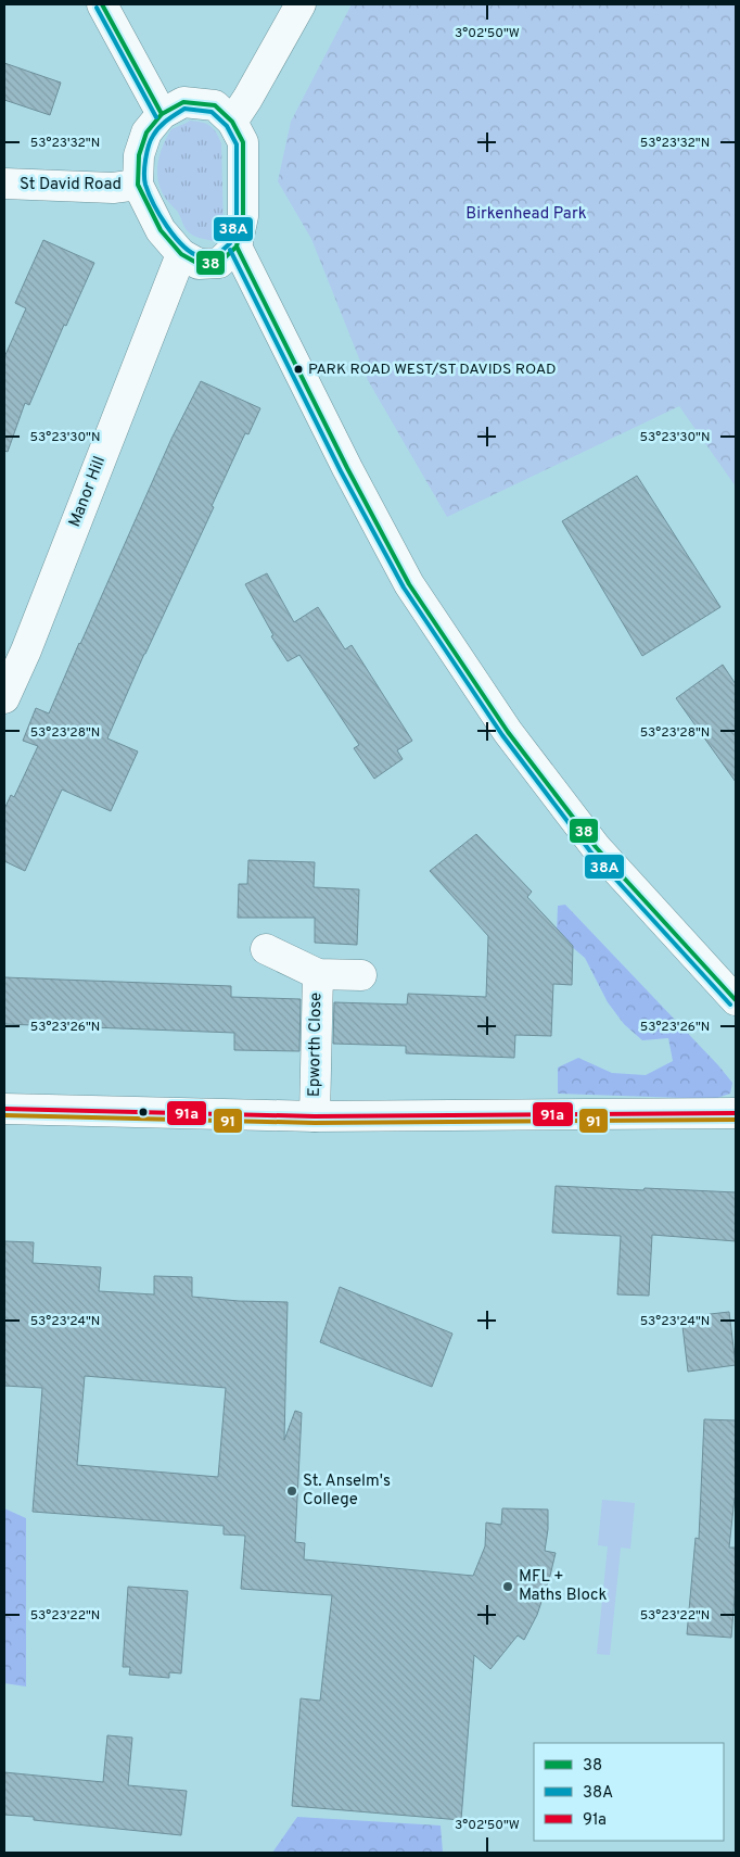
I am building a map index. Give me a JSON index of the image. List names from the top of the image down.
{
  "streets": {
    "street": ["St David Road", "Manor Hill", "Epworth Close"]
  },
  "crossings": [
    ["St David Road", "Manor Hill"]
  ],
  "parks": ["Birkenhead Park"],
  "places": ["PARK ROAD WEST/ST DAVIDS ROAD", "St. Anselm's College", "MFL + Maths Block"],
  "lines": [
    "transit line 38",
    "transit line 38A",
    "transit line 91a",
    "transit line 91"
  ],
  "legend": ["38", "38A", "91a"],
  "coordinates": [
    "3°02'50\"W",
    "53°23'32\"N",
    "53°23'30\"N",
    "53°23'28\"N",
    "53°23'26\"N",
    "53°23'24\"N",
    "53°23'22\"N"
  ]
}
